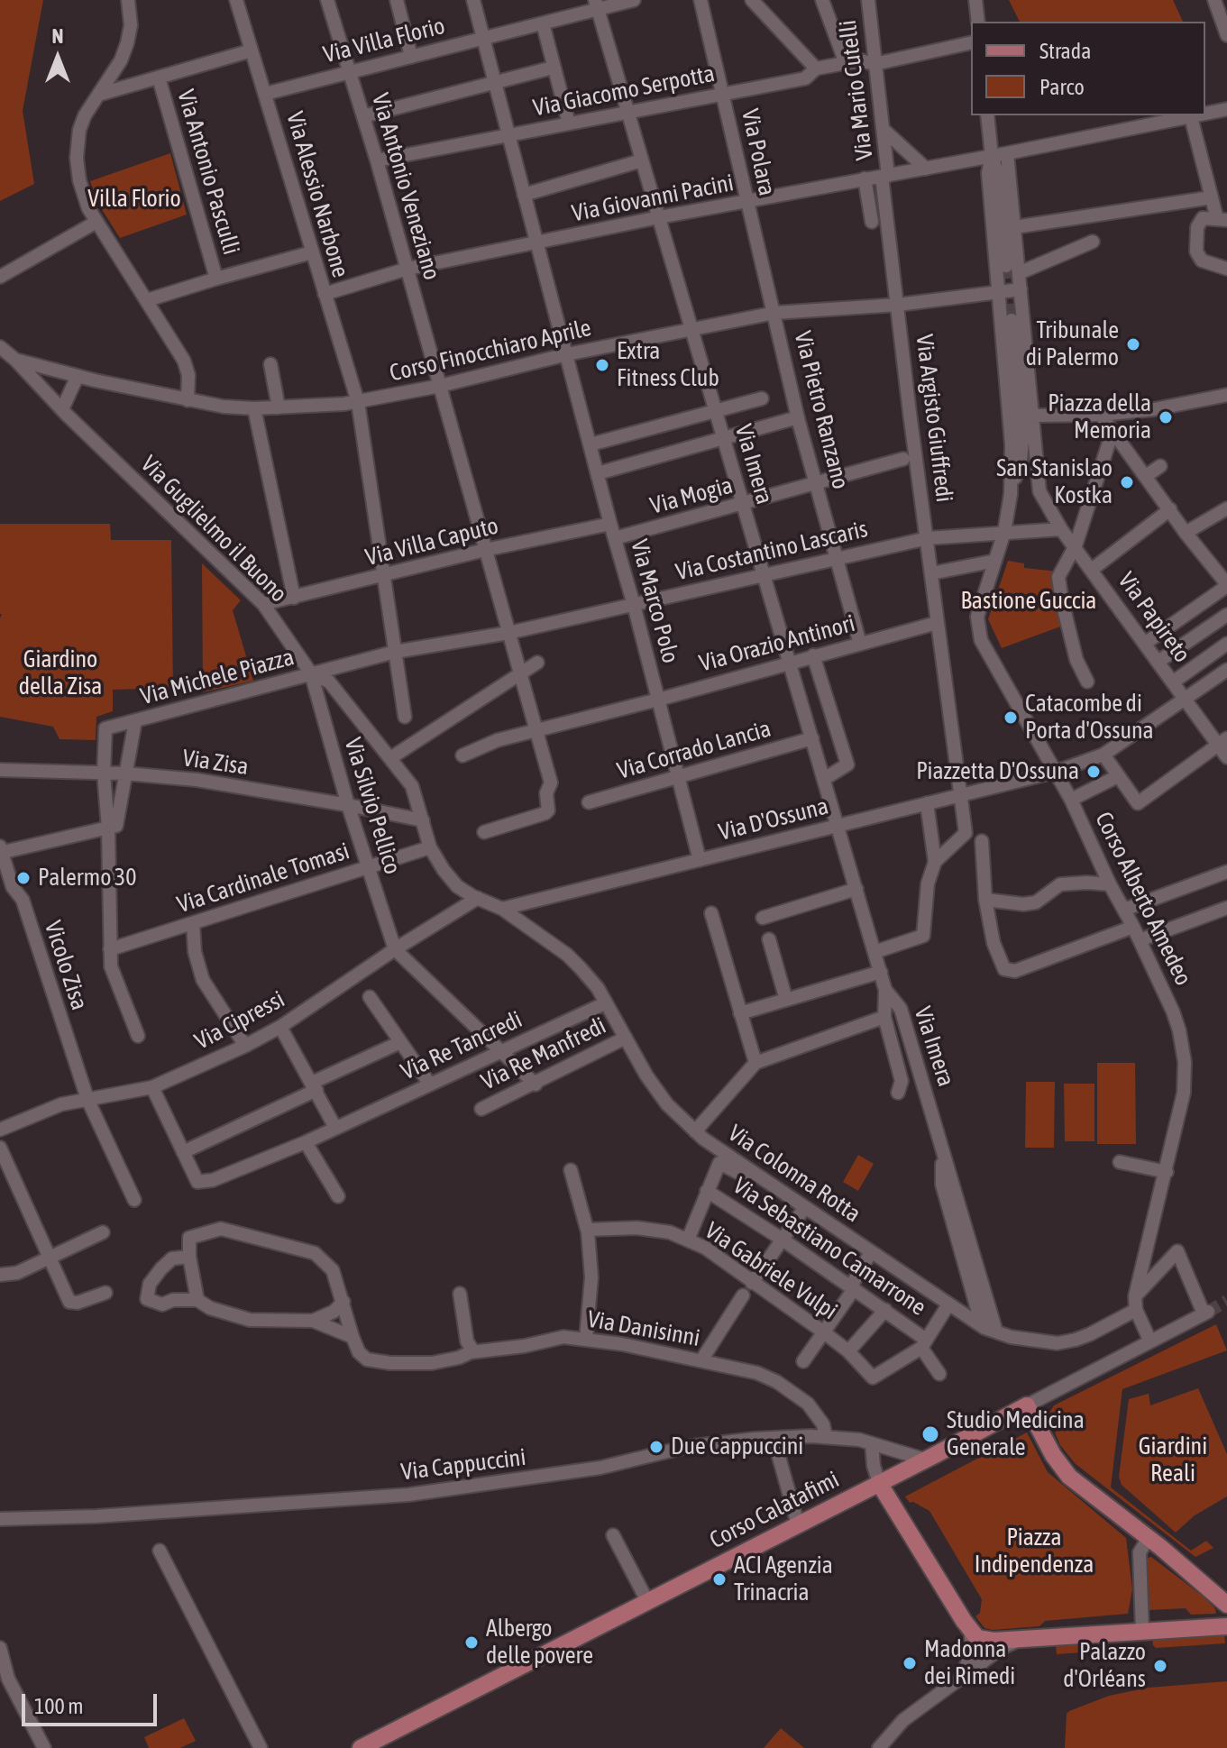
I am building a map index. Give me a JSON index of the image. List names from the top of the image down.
{
  "streets": {
    "main road": ["Corso Calatafimi"],
    "street": [
      "Via Villa Florio",
      "Via Mario Cutelli",
      "Via Giacomo Serpotta",
      "Via Polara",
      "Via Antonio Pasculli",
      "Via Antonio Veneziano",
      "Via Alessio Narbone",
      "Via Giovanni Pacini",
      "Corso Finocchiaro Aprile",
      "Via Pietro Ranzano",
      "Via Argisto Giuffredi",
      "Via Imera",
      "Via Mogia",
      "Via Guglielmo il Buono",
      "Via Villa Caputo",
      "Via Costantino Lascaris",
      "Via Marco Polo",
      "Via Papireto",
      "Via Orazio Antinori",
      "Via Michele Piazza",
      "Via Corrado Lancia",
      "Via Zisa",
      "Via Silvio Pellico",
      "Via D'Ossuna",
      "Via Cardinale Tomasi",
      "Corso Alberto Amedeo",
      "Vicolo Zisa",
      "Via Cipressi",
      "Via Re Tancredi",
      "Via Re Manfredi",
      "Via Colonna Rotta",
      "Via Sebastiano Camarrone",
      "Via Gabriele Vulpi",
      "Via Danisinni",
      "Via Cappuccini"
    ]
  },
  "crossings": [
    ["Via Villa Florio", "Via Antonio Veneziano"],
    ["Via Villa Florio", "Via Alessio Narbone"],
    ["Via Villa Florio", "Via Imera"],
    ["Via Villa Florio", "Via Marco Polo"],
    ["Via Mario Cutelli", "Via Giacomo Serpotta"],
    ["Via Mario Cutelli", "Via Giovanni Pacini"],
    ["Via Mario Cutelli", "Corso Finocchiaro Aprile"],
    ["Via Mario Cutelli", "Via Argisto Giuffredi"],
    ["Via Giacomo Serpotta", "Via Polara"],
    ["Via Giacomo Serpotta", "Via Antonio Veneziano"],
    ["Via Giacomo Serpotta", "Via Imera"],
    ["Via Giacomo Serpotta", "Via Marco Polo"],
    ["Via Polara", "Via Giovanni Pacini"],
    ["Via Polara", "Corso Finocchiaro Aprile"],
    ["Via Polara", "Via Pietro Ranzano"],
    ["Via Antonio Veneziano", "Via Giovanni Pacini"],
    ["Via Antonio Veneziano", "Corso Finocchiaro Aprile"],
    ["Via Antonio Veneziano", "Via Villa Caputo"],
    ["Via Antonio Veneziano", "Via Costantino Lascaris"],
    ["Via Antonio Veneziano", "Via Orazio Antinori"],
    ["Via Alessio Narbone", "Via Giovanni Pacini"],
    ["Via Alessio Narbone", "Corso Finocchiaro Aprile"],
    ["Via Alessio Narbone", "Via Villa Caputo"],
    ["Via Alessio Narbone", "Via Costantino Lascaris"],
    ["Via Alessio Narbone", "Via Michele Piazza"],
    ["Via Giovanni Pacini", "Via Imera"],
    ["Via Giovanni Pacini", "Via Marco Polo"],
    ["Via Giovanni Pacini", "Corso Alberto Amedeo"],
    ["Corso Finocchiaro Aprile", "Via Pietro Ranzano"],
    ["Corso Finocchiaro Aprile", "Via Argisto Giuffredi"],
    ["Corso Finocchiaro Aprile", "Via Imera"],
    ["Corso Finocchiaro Aprile", "Via Guglielmo il Buono"],
    ["Corso Finocchiaro Aprile", "Via Marco Polo"],
    ["Corso Finocchiaro Aprile", "Corso Alberto Amedeo"],
    ["Via Pietro Ranzano", "Via Mogia"],
    ["Via Pietro Ranzano", "Via Costantino Lascaris"],
    ["Via Pietro Ranzano", "Via Orazio Antinori"],
    ["Via Argisto Giuffredi", "Via Costantino Lascaris"],
    ["Via Argisto Giuffredi", "Via Orazio Antinori"],
    ["Via Argisto Giuffredi", "Via D'Ossuna"],
    ["Via Imera", "Via Mogia"],
    ["Via Imera", "Via Costantino Lascaris"],
    ["Via Imera", "Via Orazio Antinori"],
    ["Via Imera", "Via Corrado Lancia"],
    ["Via Imera", "Via D'Ossuna"],
    ["Via Imera", "Via Colonna Rotta"],
    ["Via Mogia", "Via Marco Polo"],
    ["Via Guglielmo il Buono", "Via Villa Caputo"],
    ["Via Guglielmo il Buono", "Via Michele Piazza"],
    ["Via Guglielmo il Buono", "Via Zisa"],
    ["Via Guglielmo il Buono", "Via Silvio Pellico"],
    ["Via Guglielmo il Buono", "Via Cardinale Tomasi"],
    ["Via Guglielmo il Buono", "Via Cipressi"],
    ["Via Guglielmo il Buono", "Via Colonna Rotta"],
    ["Via Villa Caputo", "Via Marco Polo"],
    ["Via Costantino Lascaris", "Via Marco Polo"],
    ["Via Costantino Lascaris", "Via Papireto"],
    ["Via Costantino Lascaris", "Via Michele Piazza"],
    ["Via Costantino Lascaris", "Corso Alberto Amedeo"],
    ["Via Marco Polo", "Via Orazio Antinori"],
    ["Via Marco Polo", "Via Corrado Lancia"],
    ["Via Marco Polo", "Via D'Ossuna"],
    ["Via Papireto", "Via D'Ossuna"],
    ["Via Michele Piazza", "Via Zisa"],
    ["Via Michele Piazza", "Via Silvio Pellico"],
    ["Via Zisa", "Via Silvio Pellico"],
    ["Via Silvio Pellico", "Via Cardinale Tomasi"],
    ["Via Silvio Pellico", "Via Cipressi"],
    ["Via D'Ossuna", "Corso Alberto Amedeo"],
    ["Via D'Ossuna", "Via Colonna Rotta"],
    ["Corso Alberto Amedeo", "Via Colonna Rotta"],
    ["Vicolo Zisa", "Via Cipressi"],
    ["Via Cipressi", "Via Colonna Rotta"],
    ["Via Re Tancredi", "Via Colonna Rotta"],
    ["Via Re Manfredi", "Via Colonna Rotta"],
    ["Via Colonna Rotta", "Corso Calatafimi"],
    ["Via Sebastiano Camarrone", "Via Gabriele Vulpi"],
    ["Via Danisinni", "Via Cappuccini"],
    ["Via Cappuccini", "Corso Calatafimi"]
  ],
  "parks": [
    "Villa Florio",
    "Bastione Guccia",
    "Giardino della Zisa",
    "Giardini Reali",
    "Piazza Indipendenza"
  ],
  "places": [
    "Tribunale di Palermo",
    "Extra Fitness Club",
    "Piazza della Memoria",
    "San Stanislao Kostka",
    "Catacombe di Porta d'Ossuna",
    "Piazzetta D'Ossuna",
    "Palermo 30",
    "Studio Medicina Generale",
    "Due Cappuccini",
    "ACI Agenzia Trinacria",
    "Albergo delle povere",
    "Madonna dei Rimedi",
    "Palazzo d'Orléans"
  ],
  "legend": ["Strada", "Parco"],
  "scale_bar": "100 m",
  "north": "top"
}
